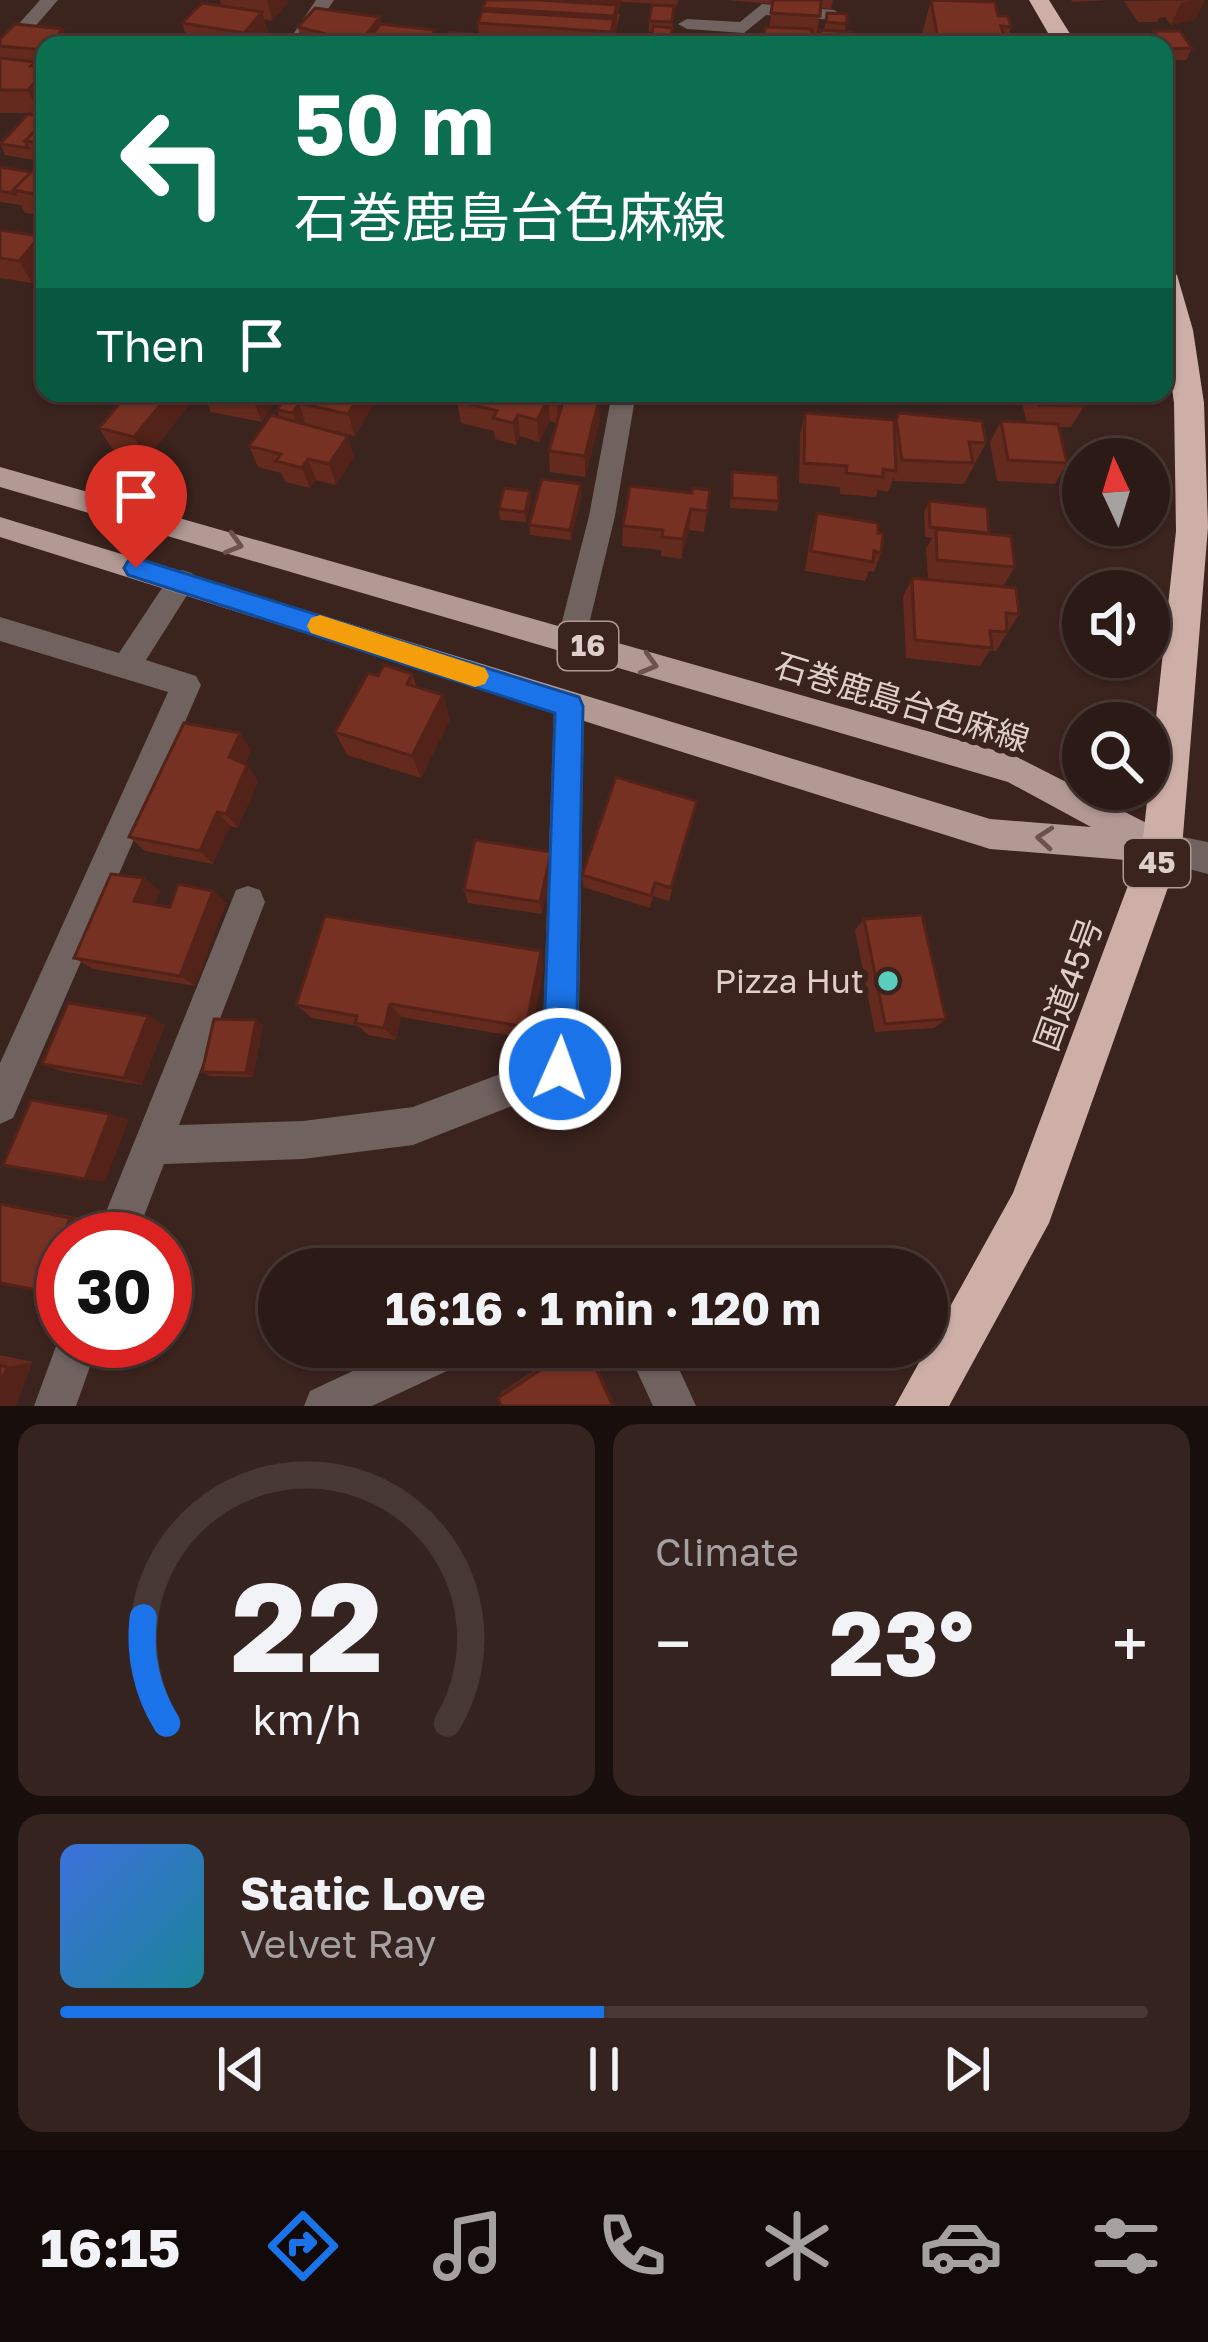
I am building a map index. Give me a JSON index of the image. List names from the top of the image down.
{
  "streets": {
    "highway": ["45", "国道45号"],
    "main road": ["16", "石巻鹿島台色麻線"]
  },
  "crossings": [
    ["16", "石巻鹿島台色麻線"],
    ["16", "国道45号"],
    ["石巻鹿島台色麻線", "国道45号"]
  ],
  "places": ["Pizza Hut"],
  "north": "top",
  "page": {
    "turn": ["50 m", "石巻鹿島台色麻線"],
    "then": "Then",
    "limit": "30",
    "trip": "16:16 · 1 min · 120 m",
    "tile": "Climate",
    "heat": ["−", "23°", "+"],
    "song": ["Static Love", "Velvet Ray"],
    "tabs": "16:15",
    "gauge": ["22", "km/h"]
  }
}
